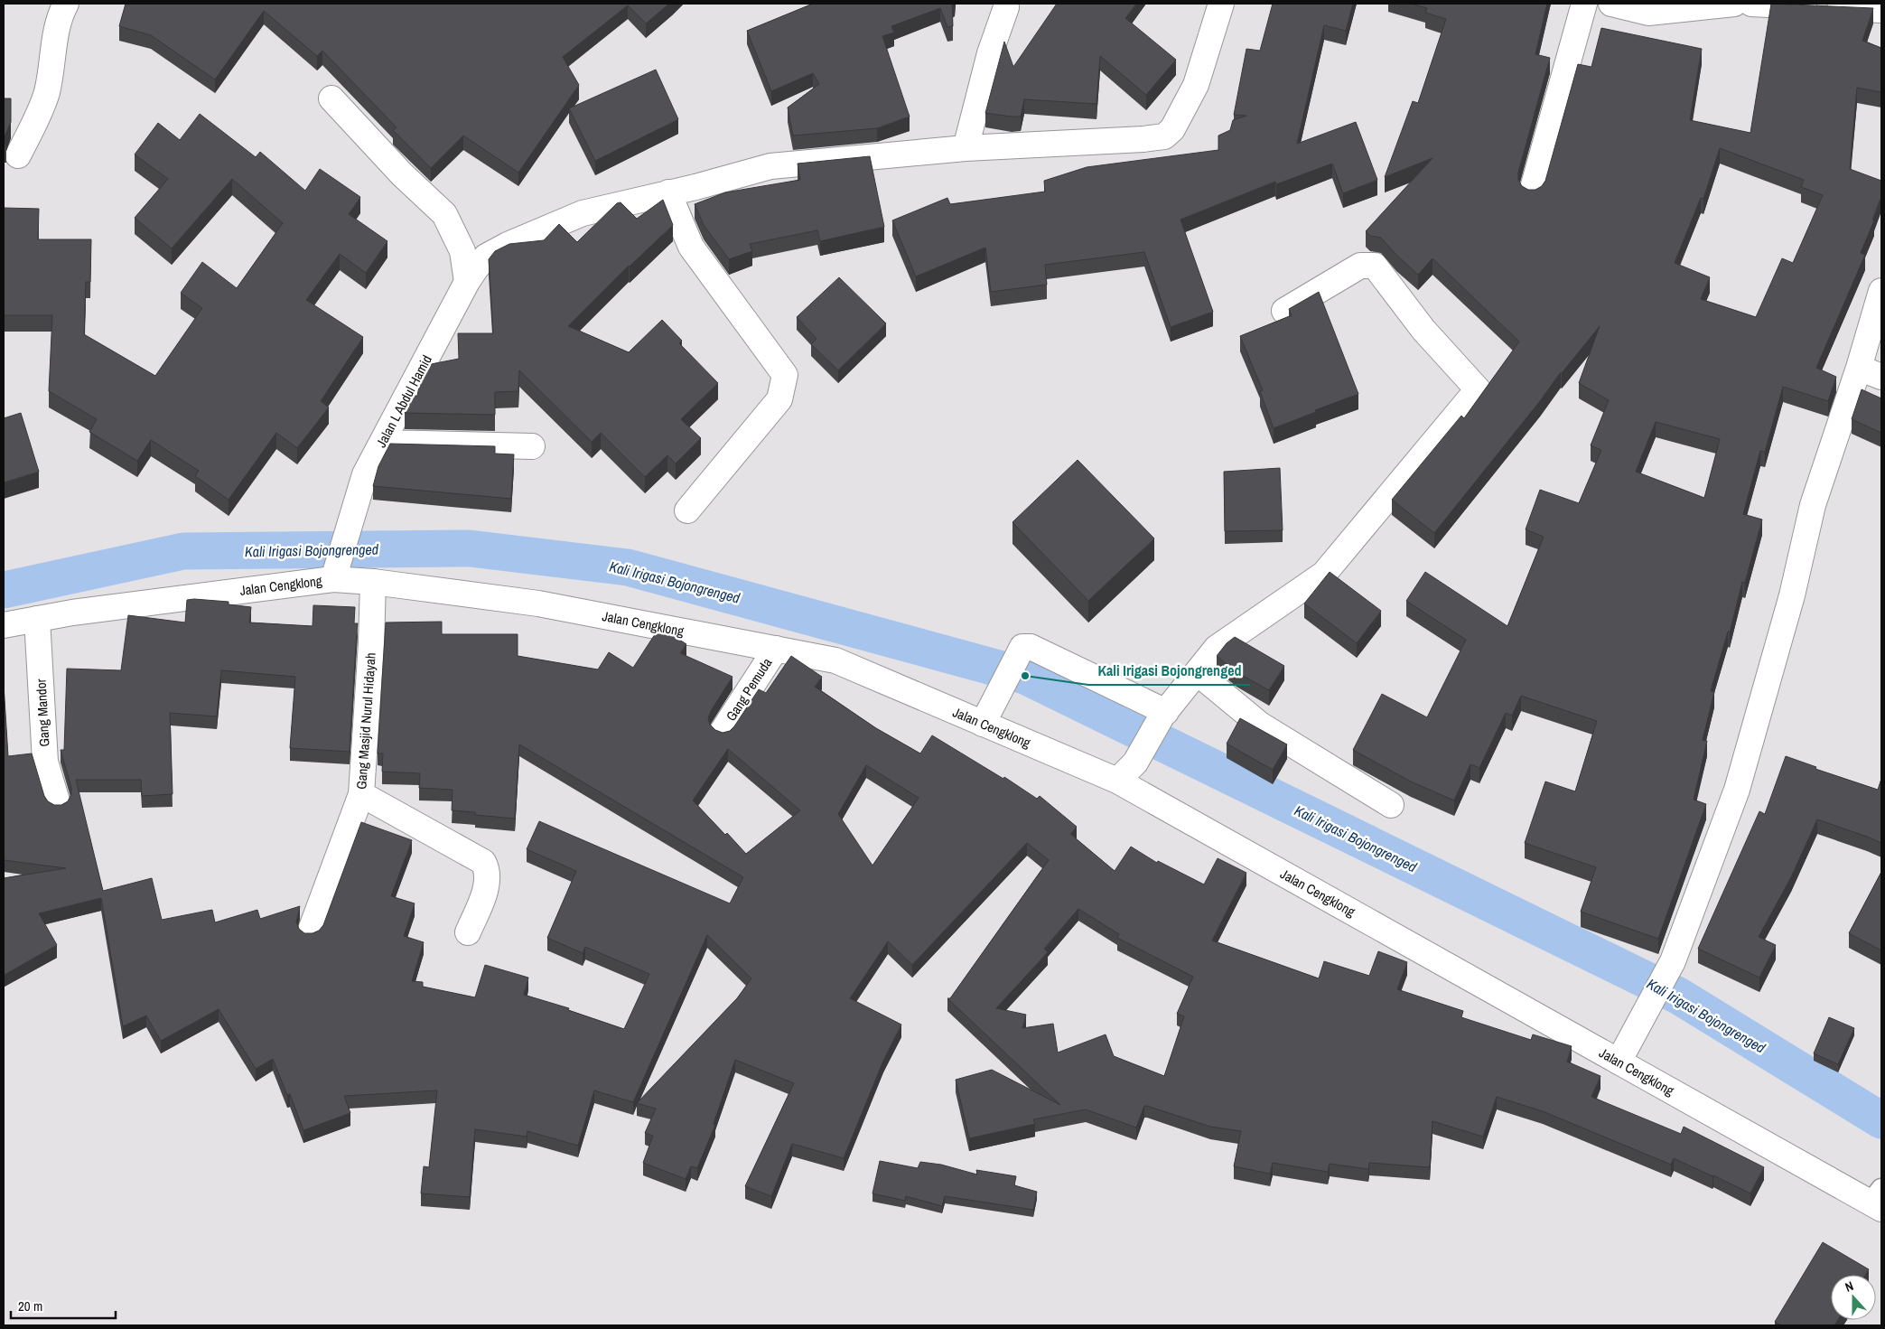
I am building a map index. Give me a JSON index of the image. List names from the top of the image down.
{
  "streets": {
    "street": [
      "Jalan L Abdul Hamid",
      "Jalan Cengklong",
      "Gang Pemuda",
      "Gang Mandor",
      "Gang Masjid Nurul Hidayah"
    ]
  },
  "crossings": [
    ["Jalan L Abdul Hamid", "Jalan Cengklong"],
    ["Jalan Cengklong", "Gang Pemuda"],
    ["Jalan Cengklong", "Gang Mandor"],
    ["Jalan Cengklong", "Gang Masjid Nurul Hidayah"]
  ],
  "water": ["Kali Irigasi Bojongrenged"],
  "places": ["Kali Irigasi Bojongrenged"],
  "scale_bar": "20 m",
  "north": "top"
}
